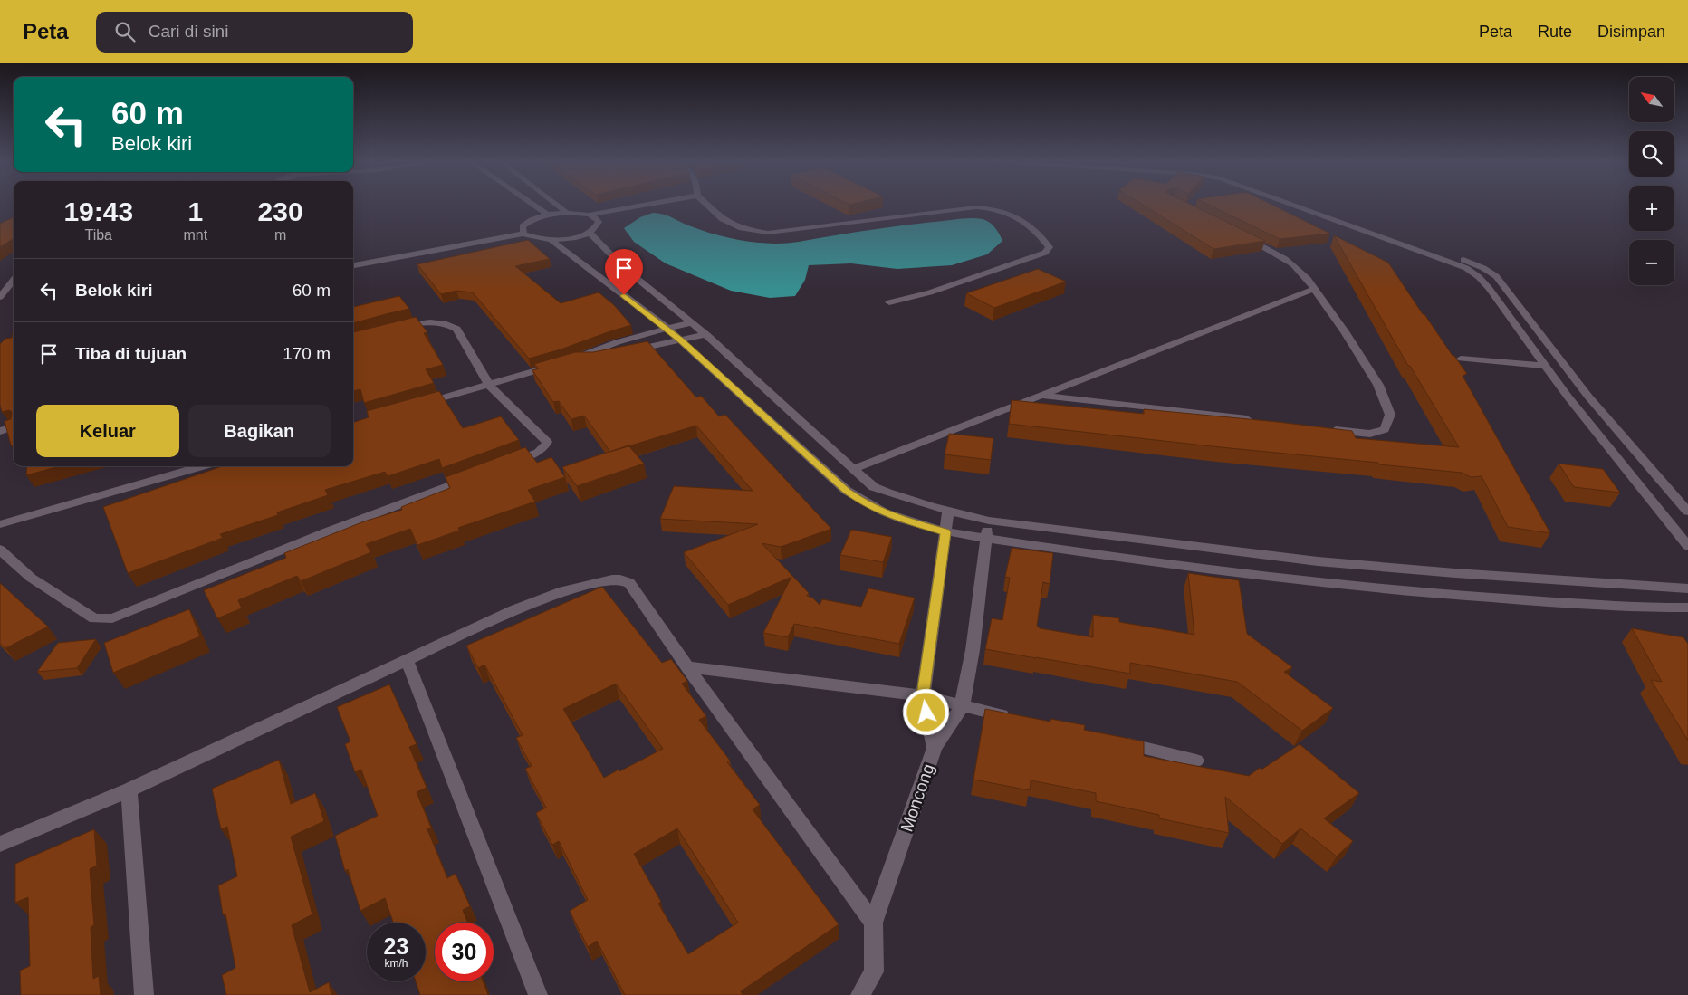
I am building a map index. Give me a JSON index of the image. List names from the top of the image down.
{
  "streets": {
    "street": ["Moncong"]
  },
  "north": "top left",
  "page": {
    "header": "Peta",
    "search": "Cari di sini",
    "nav": ["Peta", "Rute", "Disimpan"],
    "map_buttons": ["+", "−"],
    "turn": ["60 m", "Belok kiri"],
    "eta": [
      "19:43",
      "Tiba",
      "1",
      "mnt",
      "230",
      "m"
    ],
    "list": [
      {
        "name": "Belok kiri",
        "value": "60 m"
      },
      {
        "name": "Tiba di tujuan",
        "value": "170 m"
      }
    ],
    "buttons": ["Keluar", "Bagikan"],
    "speed": "23 km/h",
    "limit": "30"
  }
}
